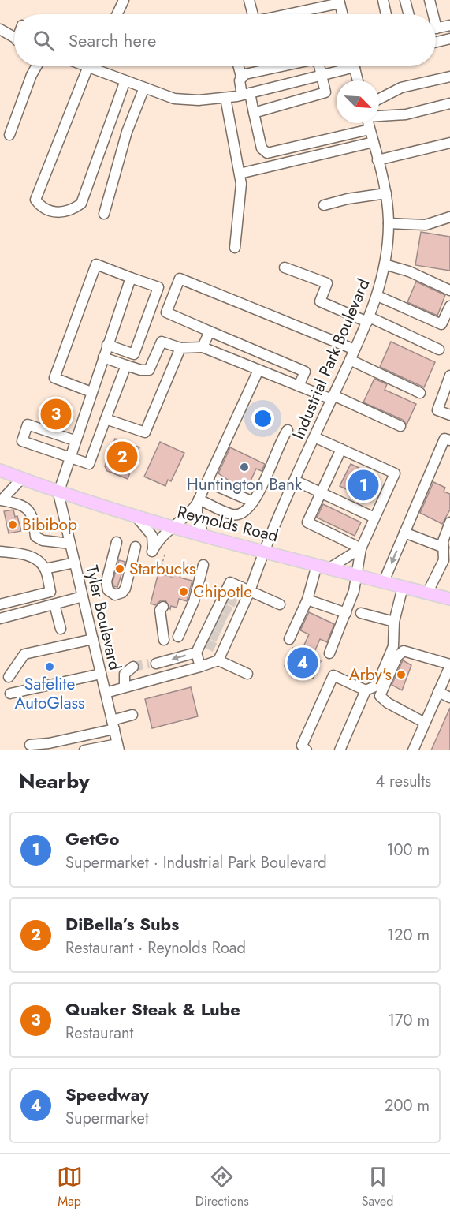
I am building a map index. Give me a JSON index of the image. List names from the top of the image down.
{
  "streets": {
    "main road": ["Reynolds Road"],
    "street": ["Industrial Park Boulevard", "Tyler Boulevard"]
  },
  "crossings": [
    ["Industrial Park Boulevard", "Reynolds Road"],
    ["Reynolds Road", "Tyler Boulevard"]
  ],
  "places": [
    "Huntington Bank",
    "Bibibop",
    "Starbucks",
    "Chipotle",
    "Safelite AutoGlass",
    "Arby's"
  ],
  "north": "bottom right",
  "page": {
    "search": "Search here",
    "pins": [
      "3",
      "2",
      "1",
      "4"
    ],
    "heading": ["Nearby", "4 results"],
    "list": [
      {
        "mark": "1",
        "name": "GetGo",
        "note": "Supermarket · Industrial Park Boulevard",
        "value": "100 m"
      },
      {
        "mark": "2",
        "name": "DiBella’s Subs",
        "note": "Restaurant · Reynolds Road",
        "value": "120 m"
      },
      {
        "mark": "3",
        "name": "Quaker Steak & Lube",
        "note": "Restaurant",
        "value": "170 m"
      },
      {
        "mark": "4",
        "name": "Speedway",
        "note": "Supermarket",
        "value": "200 m"
      }
    ],
    "nav": ["Map", "Directions", "Saved"]
  }
}
